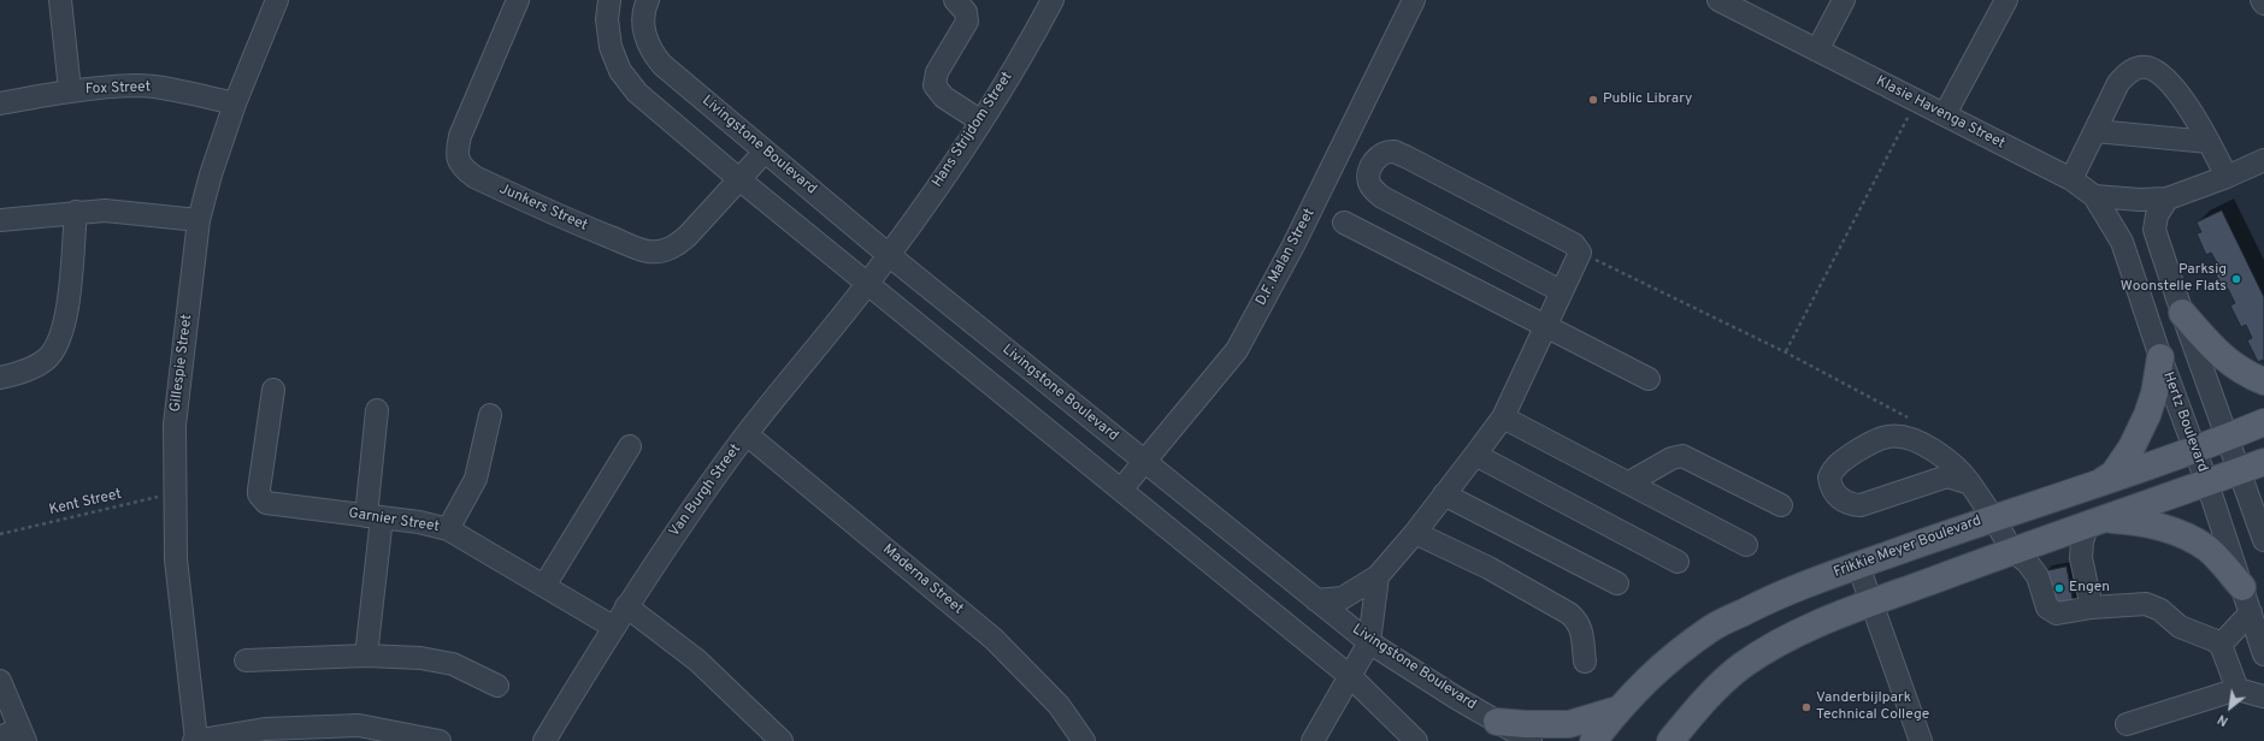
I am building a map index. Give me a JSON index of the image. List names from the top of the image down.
{
  "streets": {
    "main road": ["Frikkie Meyer Boulevard"],
    "street": [
      "Fox Street",
      "Klasie Havenga Street",
      "Hans Strijdom Street",
      "Livingstone Boulevard",
      "Junkers Street",
      "D.F. Malan Street",
      "Gillespie Street",
      "Hertz Boulevard",
      "Van Burgh Street",
      "Garnier Street",
      "Maderna Street"
    ],
    "path": ["Kent Street"]
  },
  "crossings": [
    ["Fox Street", "Gillespie Street"],
    ["Klasie Havenga Street", "Hertz Boulevard"],
    ["Hans Strijdom Street", "Livingstone Boulevard"],
    ["Hans Strijdom Street", "Van Burgh Street"],
    ["Livingstone Boulevard", "Junkers Street"],
    ["Livingstone Boulevard", "D.F. Malan Street"],
    ["Livingstone Boulevard", "Van Burgh Street"],
    ["Gillespie Street", "Kent Street"],
    ["Hertz Boulevard", "Frikkie Meyer Boulevard"],
    ["Van Burgh Street", "Garnier Street"],
    ["Van Burgh Street", "Maderna Street"]
  ],
  "places": [
    "Public Library",
    "Parksig Woonstelle Flats",
    "Engen",
    "Vanderbijlpark Technical College"
  ],
  "north": "bottom left"
}
